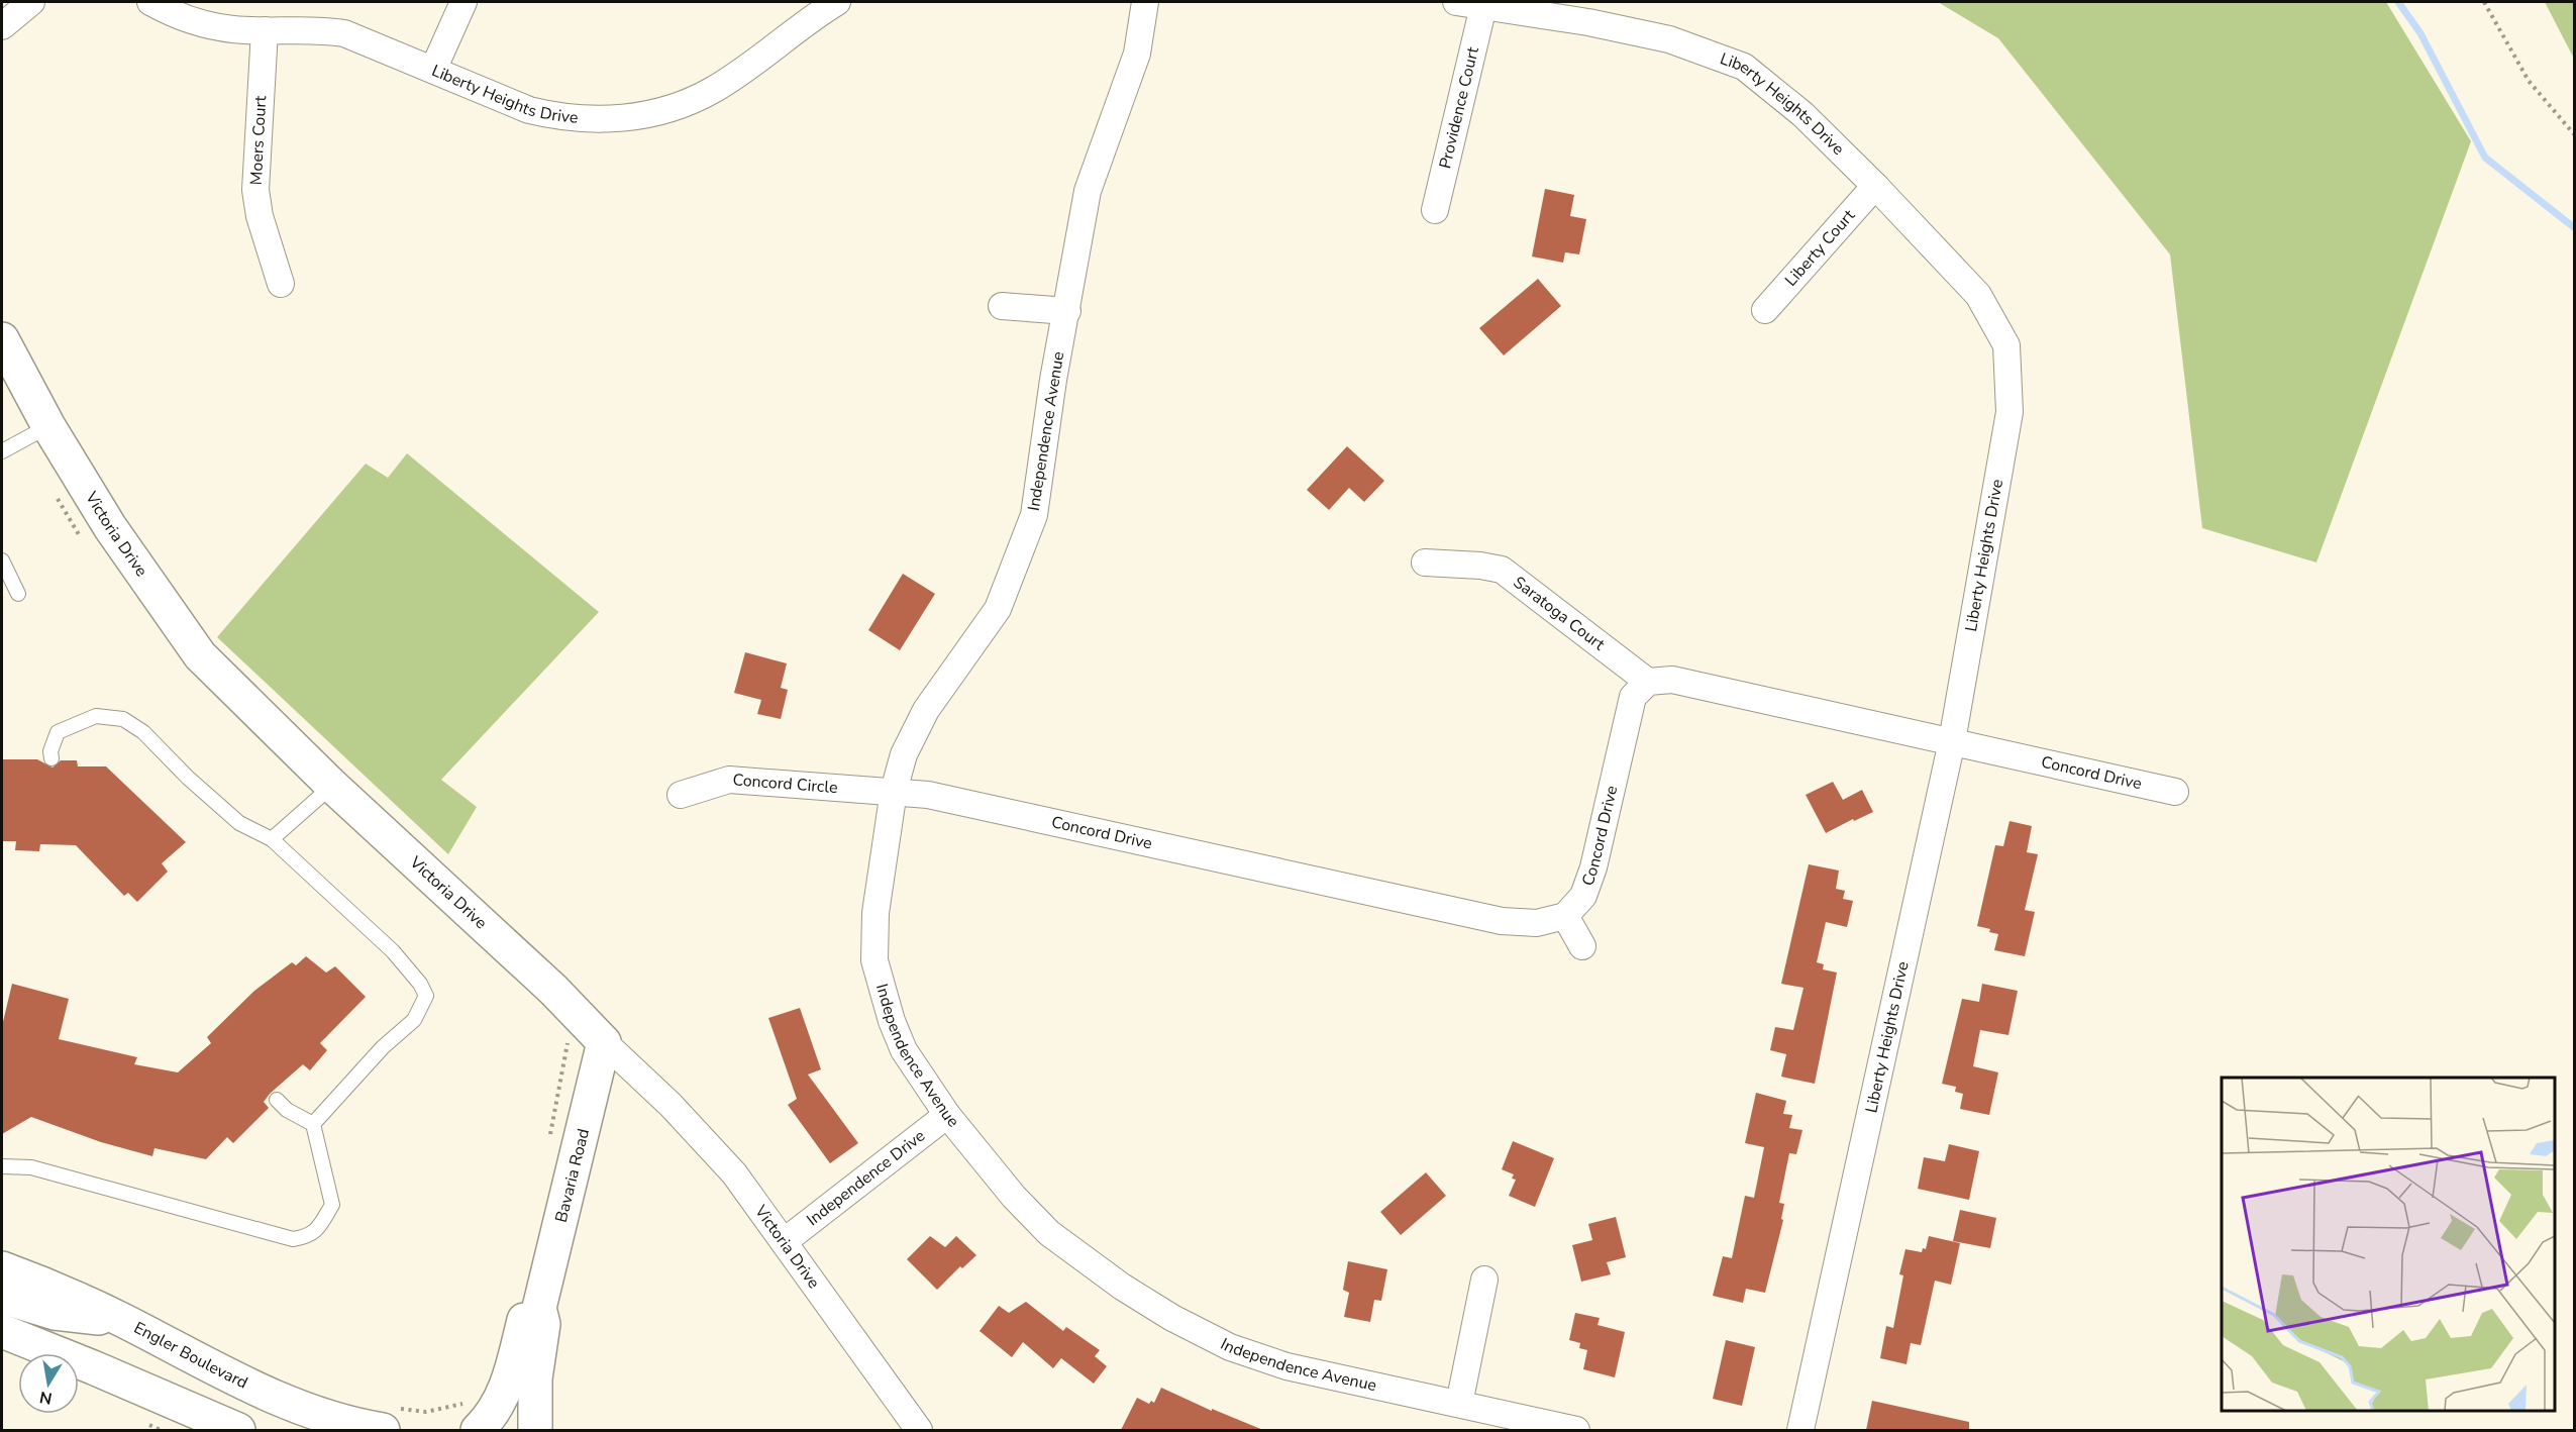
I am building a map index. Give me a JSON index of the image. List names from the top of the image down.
{
  "streets": {
    "street": [
      "Liberty Heights Drive",
      "Providence Court",
      "Moers Court",
      "Liberty Court",
      "Independence Avenue",
      "Victoria Drive",
      "Saratoga Court",
      "Concord Drive",
      "Concord Circle",
      "Bavaria Road",
      "Independence Drive",
      "Engler Boulevard"
    ]
  },
  "crossings": [
    ["Liberty Heights Drive", "Providence Court"],
    ["Liberty Heights Drive", "Moers Court"],
    ["Liberty Heights Drive", "Liberty Court"],
    ["Liberty Heights Drive", "Concord Drive"],
    ["Independence Avenue", "Concord Drive"],
    ["Independence Avenue", "Concord Circle"],
    ["Independence Avenue", "Independence Drive"],
    ["Victoria Drive", "Bavaria Road"],
    ["Victoria Drive", "Independence Drive"],
    ["Saratoga Court", "Concord Drive"],
    ["Concord Drive", "Concord Circle"]
  ],
  "north": "bottom"
}
